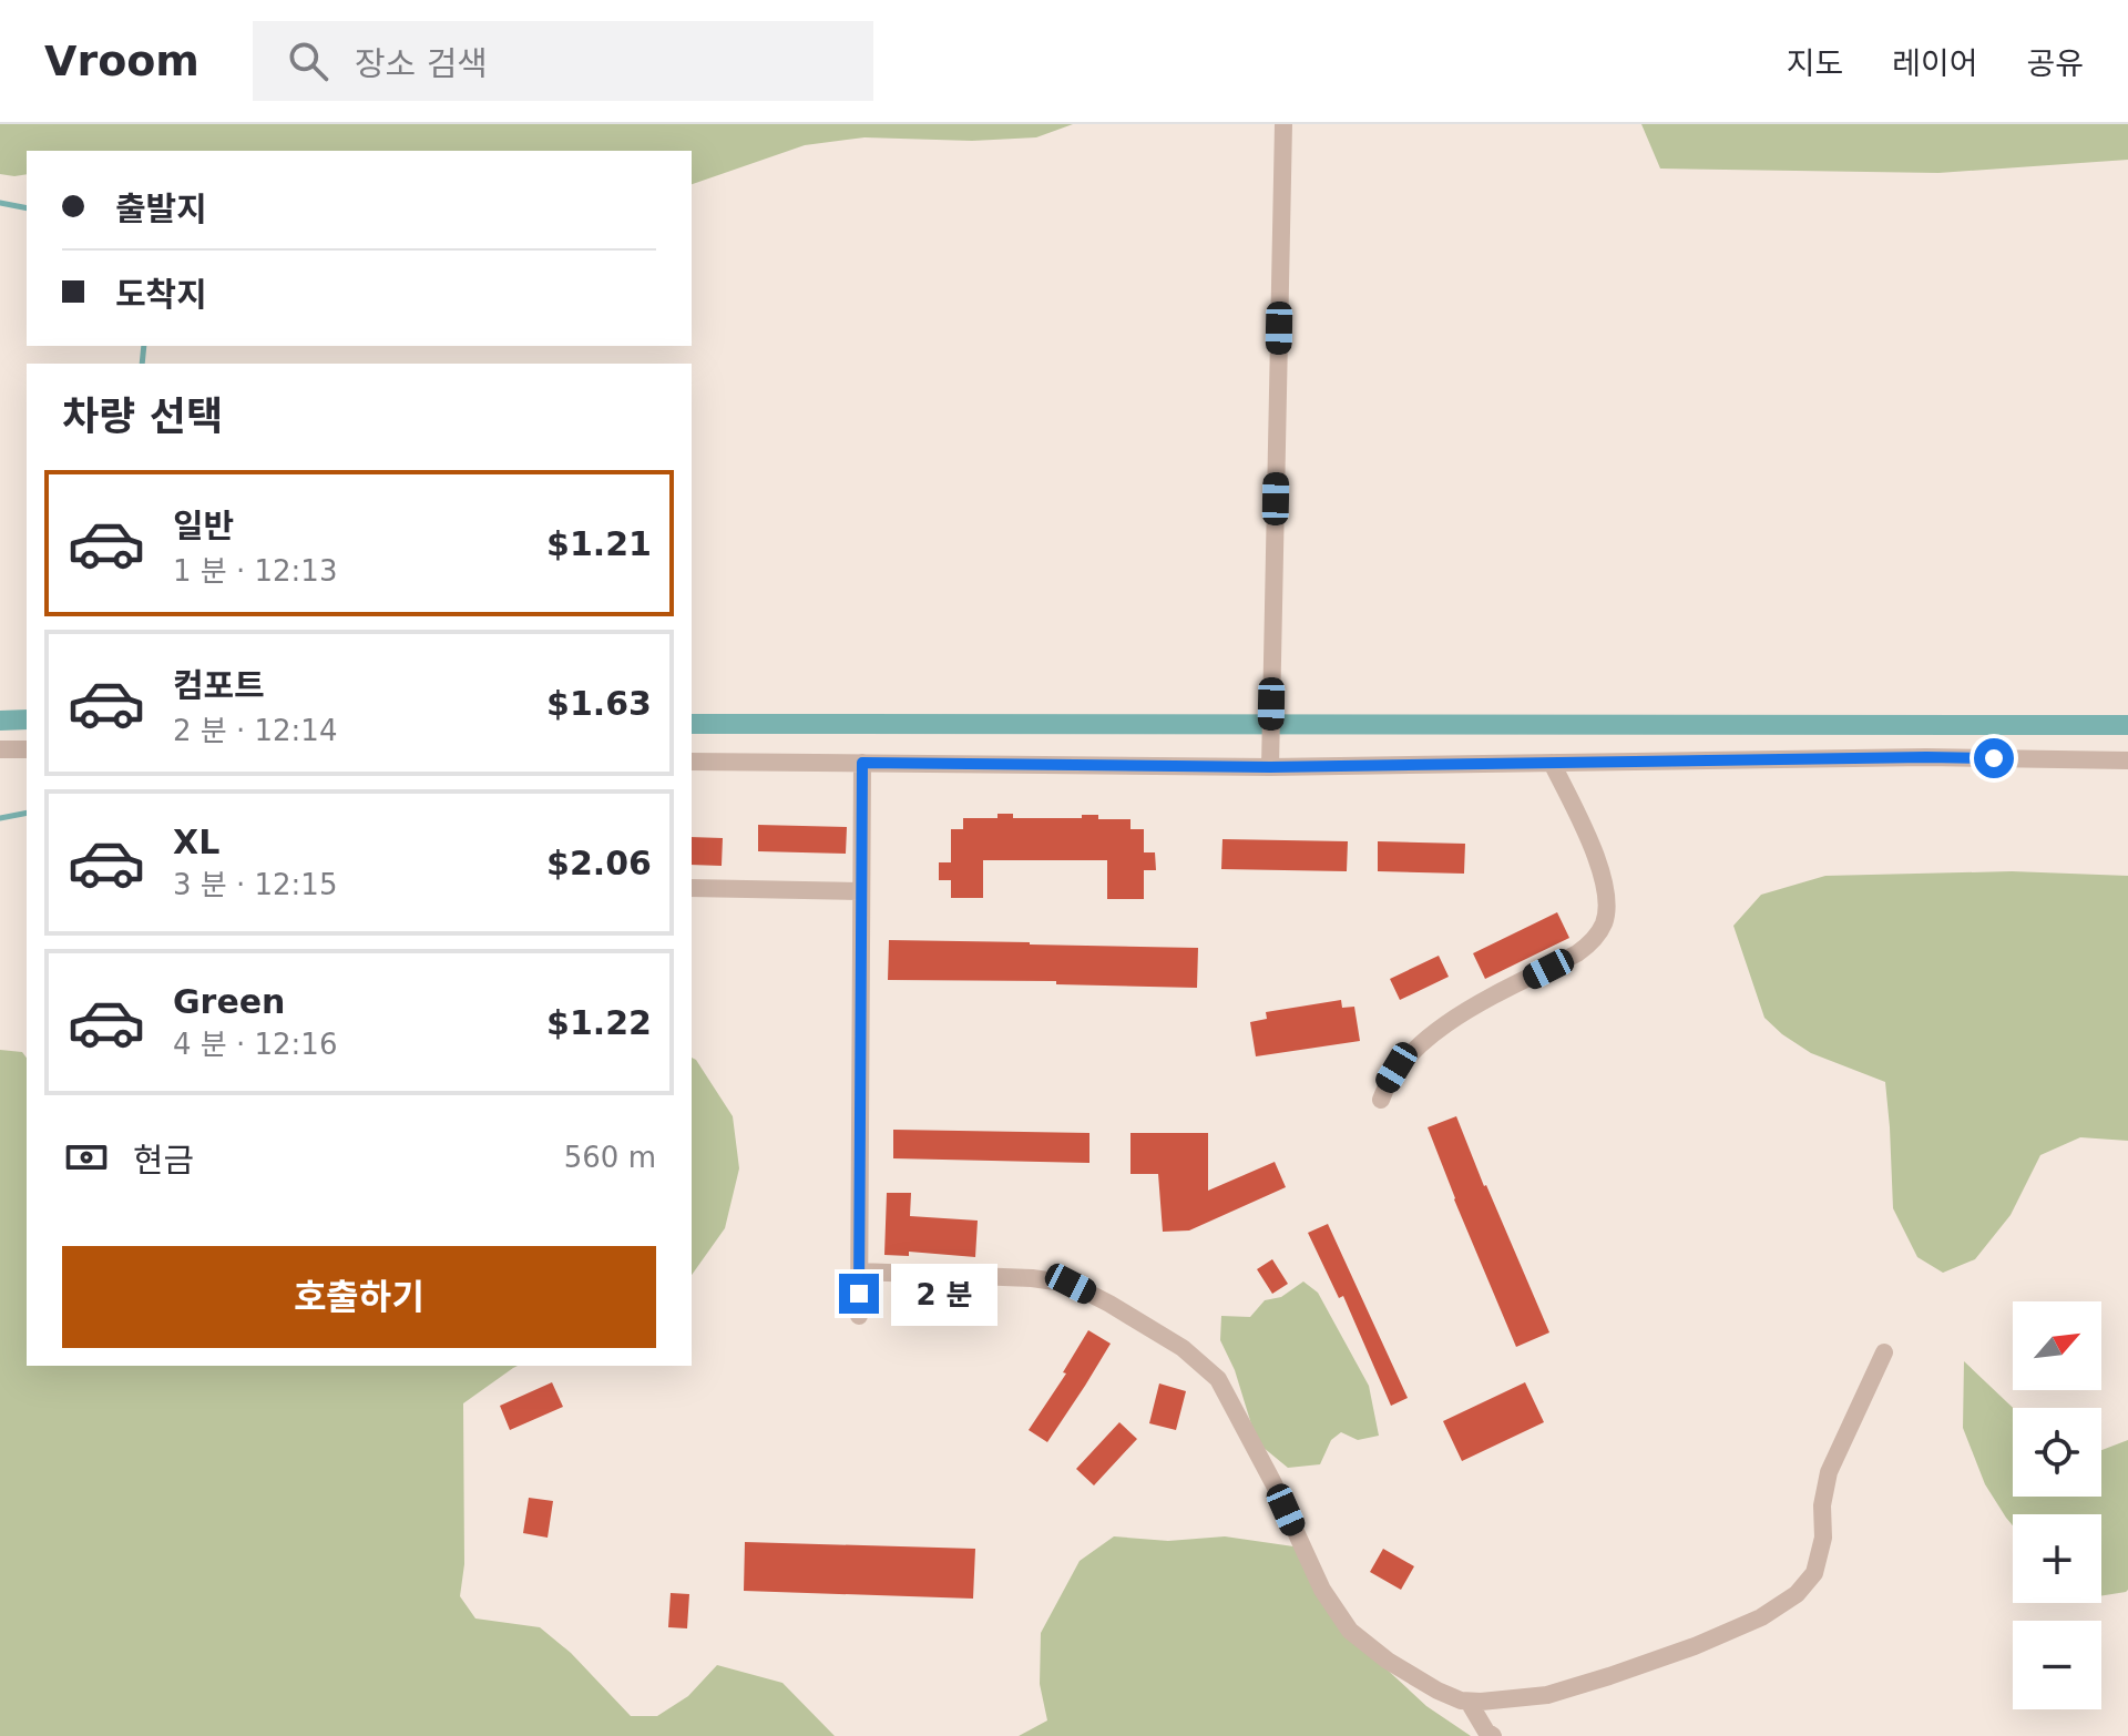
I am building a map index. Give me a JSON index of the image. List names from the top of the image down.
{
  "north": "top right",
  "page": {
    "header": "Vroom",
    "search": "장소 검색",
    "nav": ["지도", "레이어", "공유"],
    "banner": ["출발지", "도착지"],
    "heading": "차량 선택",
    "list": [
      {
        "name": "일반",
        "note": "1 분 · 12:13",
        "value": "$1.21"
      },
      {
        "name": "컴포트",
        "note": "2 분 · 12:14",
        "value": "$1.63"
      },
      {
        "name": "XL",
        "note": "3 분 · 12:15",
        "value": "$2.06"
      },
      {
        "name": "Green",
        "note": "4 분 · 12:16",
        "value": "$1.22"
      }
    ],
    "pay": ["현금", "560 m"],
    "buttons": "호출하기",
    "bubble": "2 분",
    "map_buttons": ["+", "−"]
  }
}
